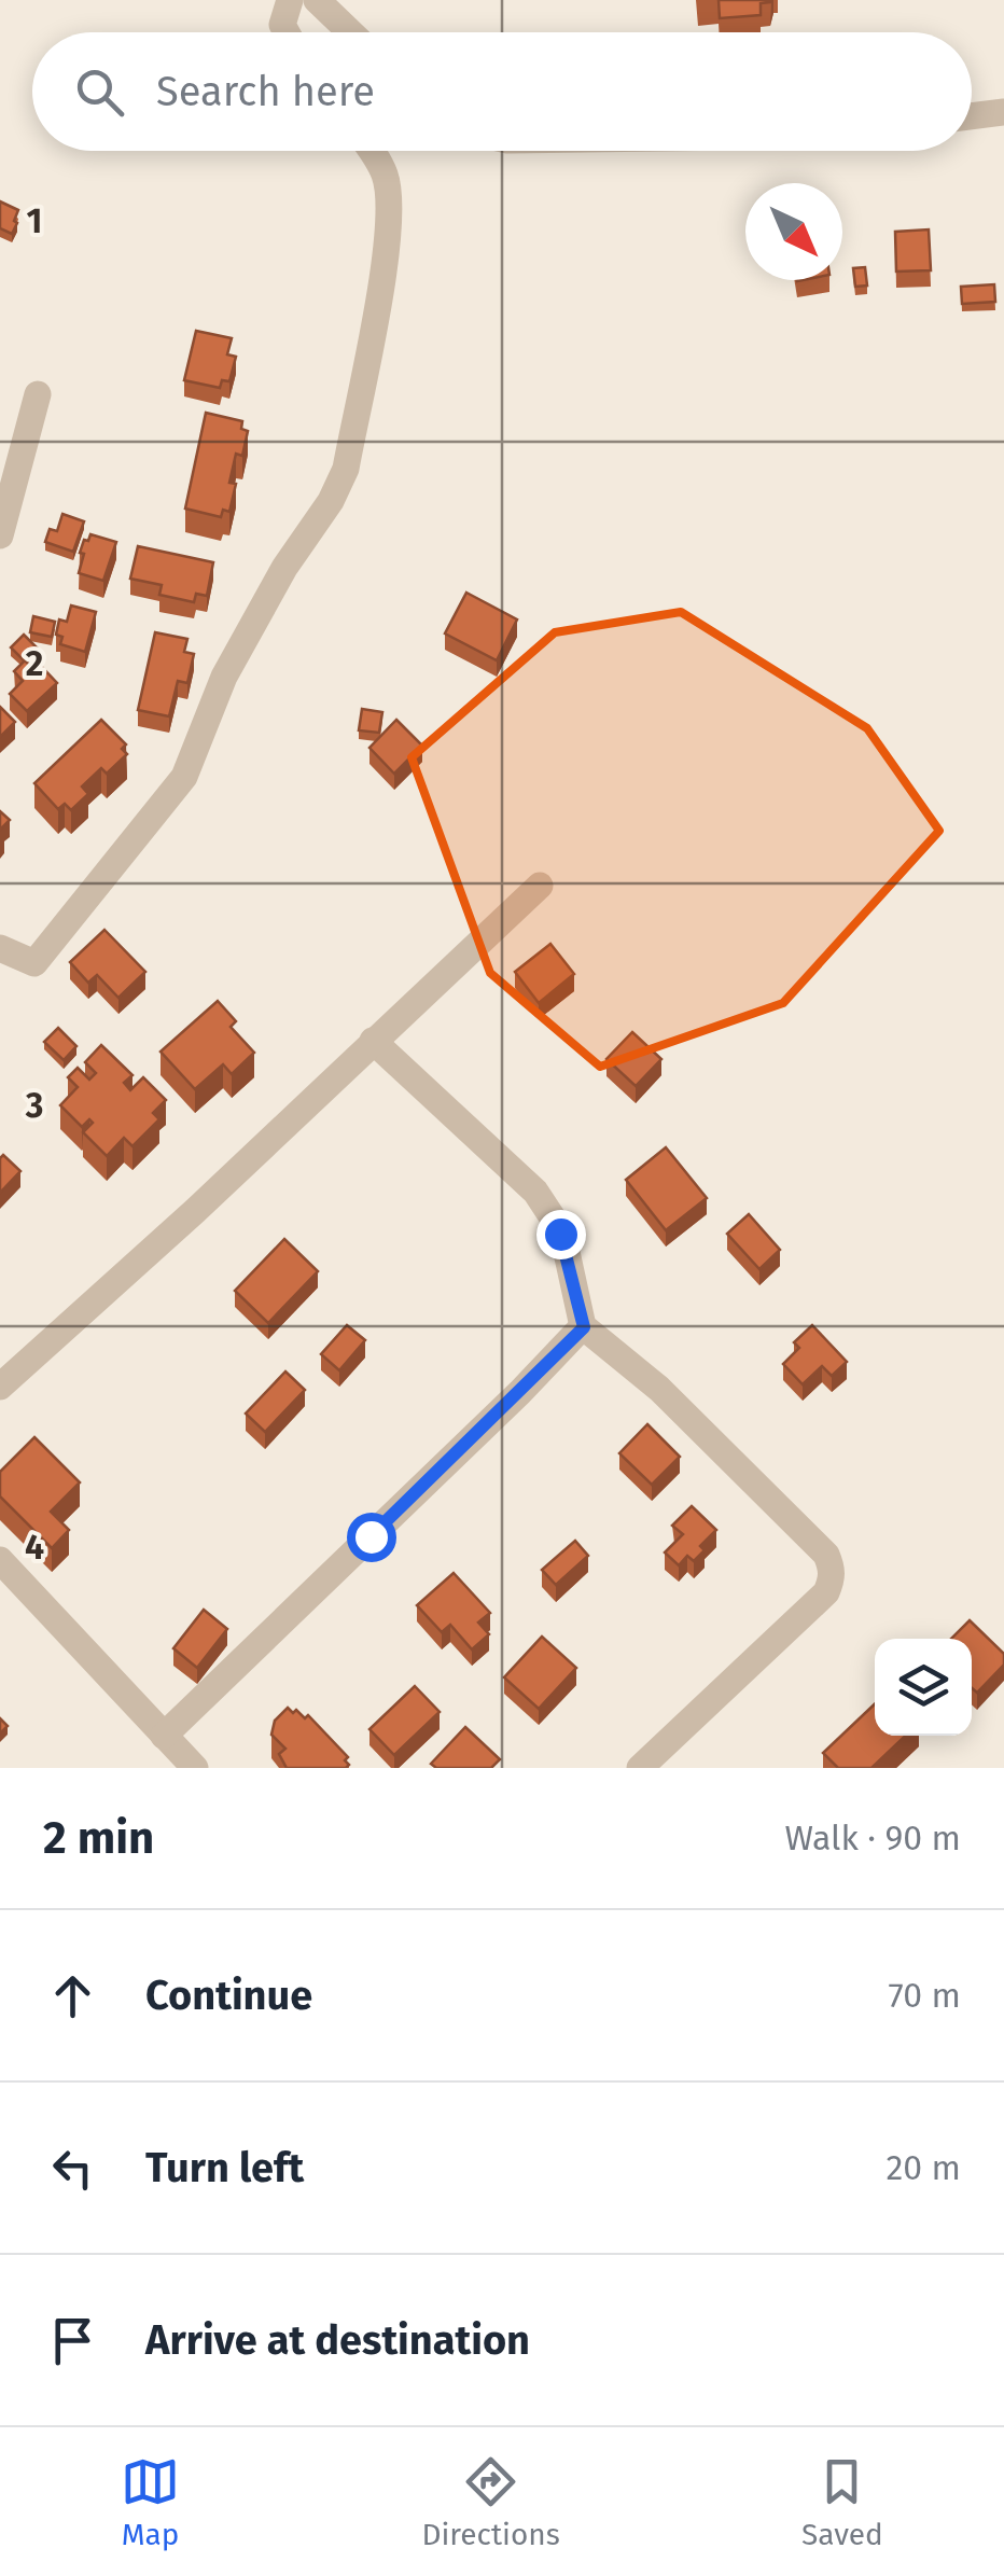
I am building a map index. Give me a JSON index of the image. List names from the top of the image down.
{
  "north": "bottom right",
  "page": {
    "search": "Search here",
    "heading": ["2 min", "Walk · 90 m"],
    "list": [
      ["Continue", "70 m"],
      ["Turn left", "20 m"],
      "Arrive at destination"
    ],
    "nav": ["Map", "Directions", "Saved"]
  },
  "grid": {
    "rows": [
      "1",
      "2",
      "3",
      "4"
    ]
  }
}
